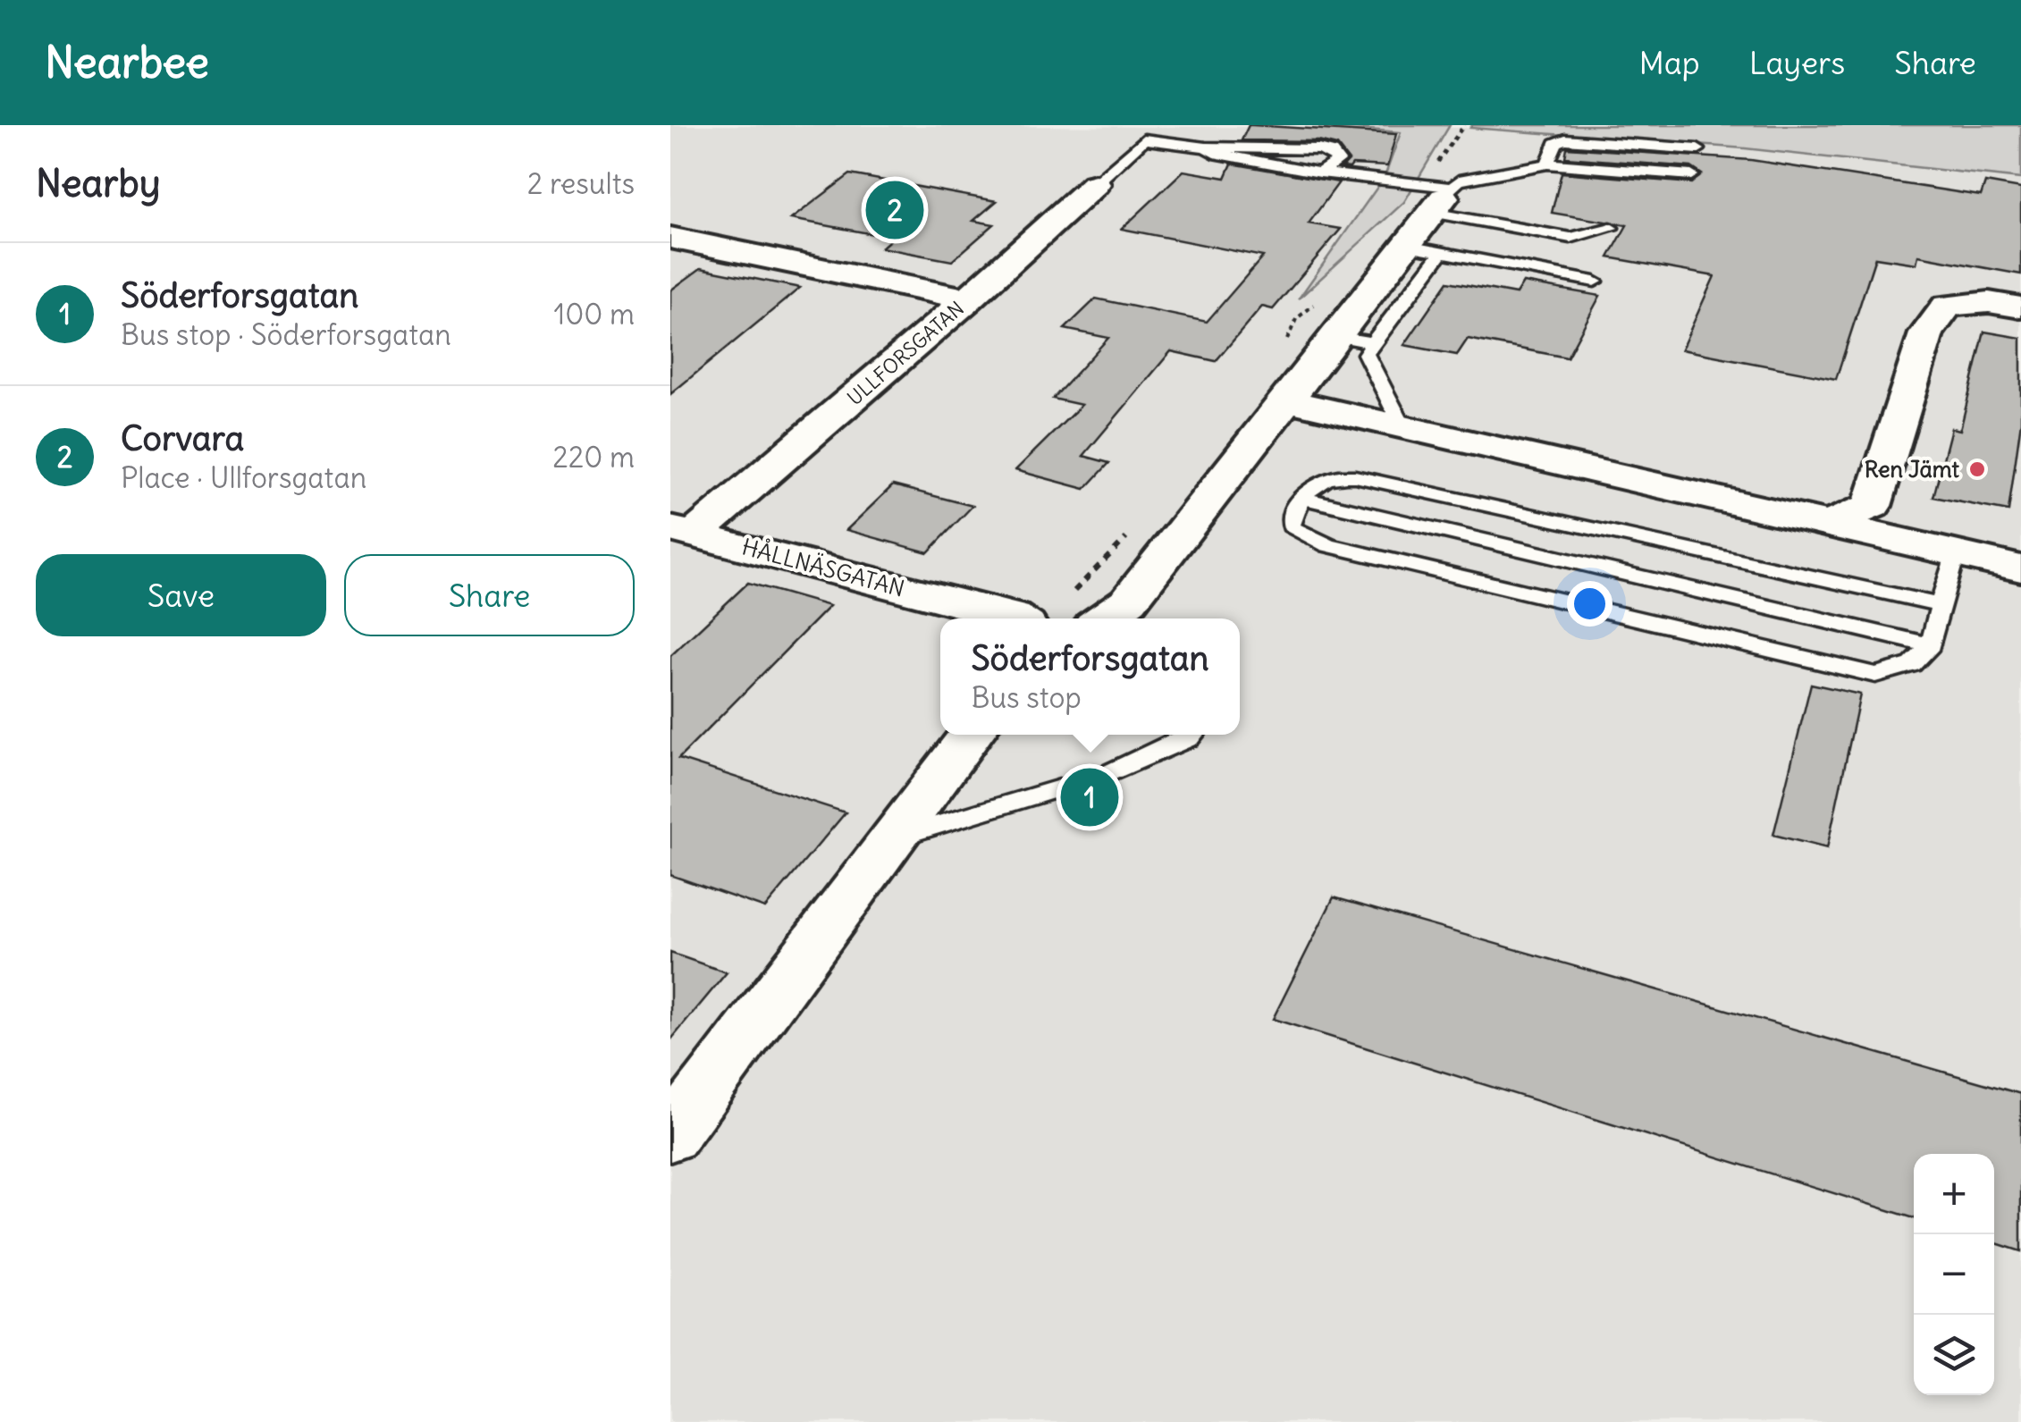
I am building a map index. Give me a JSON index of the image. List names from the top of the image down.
{
  "streets": {
    "street": ["ULLFORSGATAN", "HÅLLNÄSGATAN"]
  },
  "crossings": [
    ["ULLFORSGATAN", "HÅLLNÄSGATAN"]
  ],
  "places": ["Ren Jämt"],
  "page": {
    "header": "Nearbee",
    "nav": ["Map", "Layers", "Share"],
    "heading": ["Nearby", "2 results"],
    "pins": ["2", "1"],
    "list": [
      {
        "mark": "1",
        "name": "Söderforsgatan",
        "note": "Bus stop · Söderforsgatan",
        "value": "100 m"
      },
      {
        "mark": "2",
        "name": "Corvara",
        "note": "Place · Ullforsgatan",
        "value": "220 m"
      }
    ],
    "buttons": ["Save", "Share"],
    "popup": ["Söderforsgatan", "Bus stop"],
    "map_buttons": ["+", "−"]
  }
}
